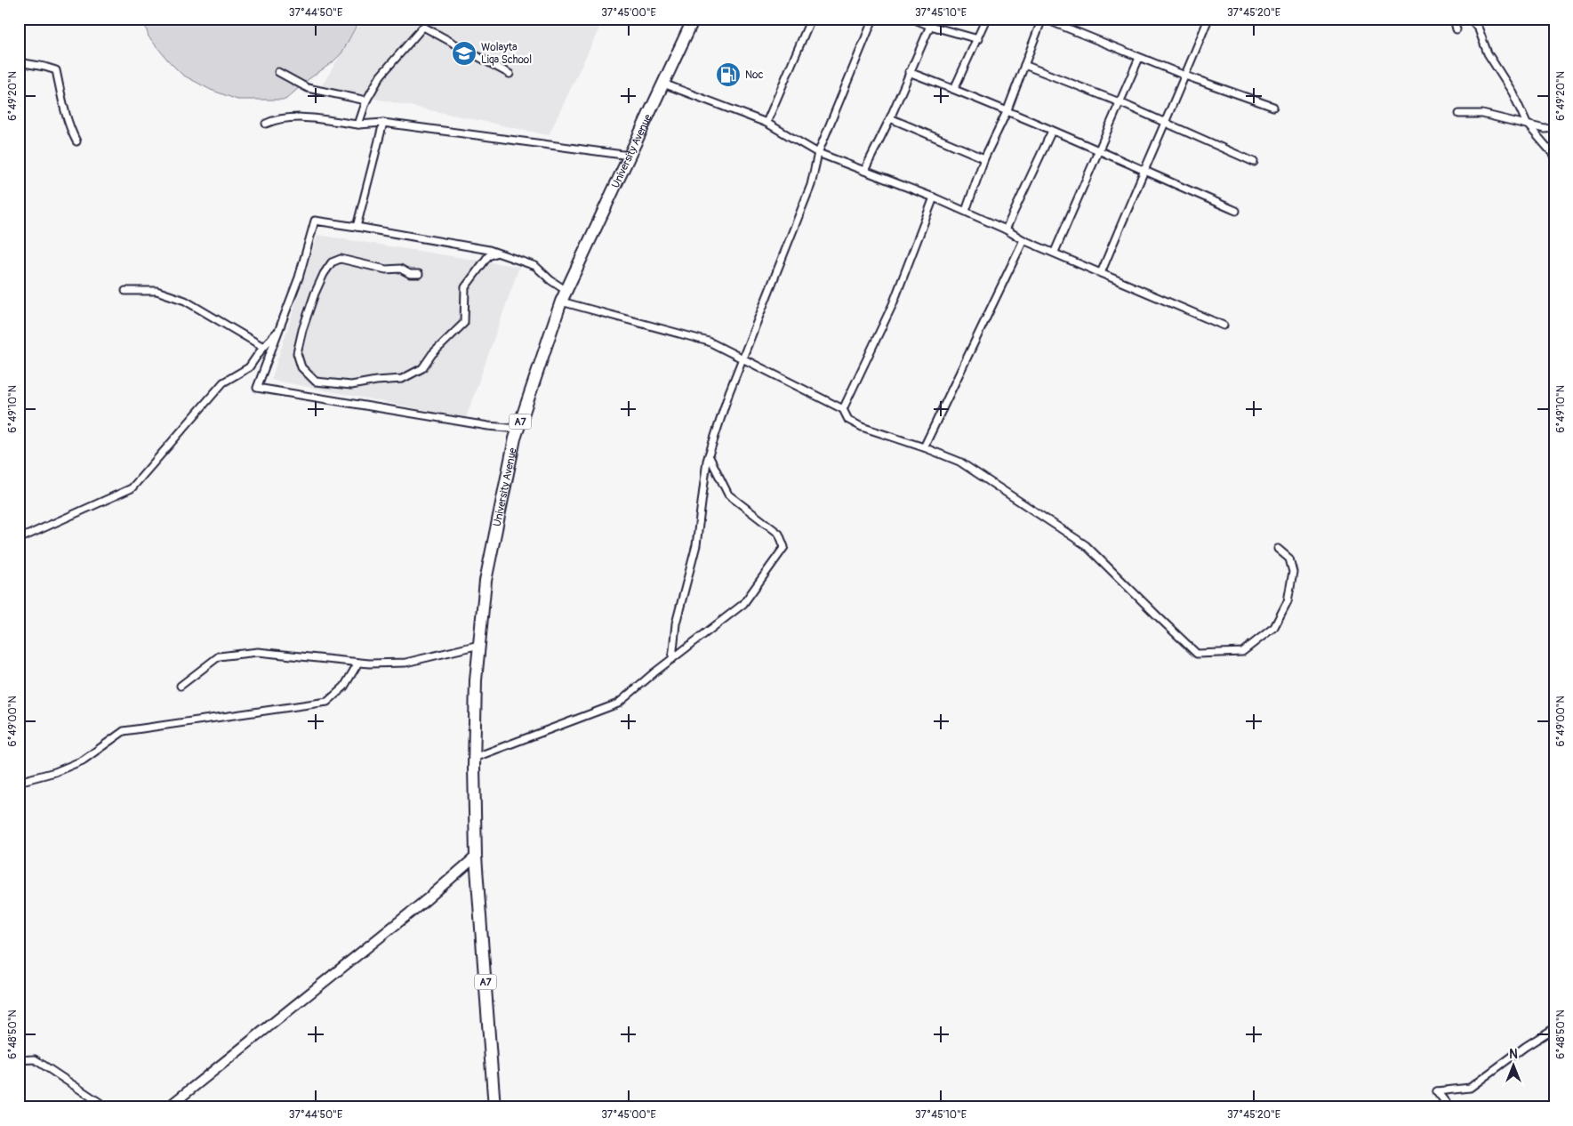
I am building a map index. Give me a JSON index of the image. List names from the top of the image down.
{
  "streets": {
    "highway": ["University Avenue", "A7"]
  },
  "crossings": [
    ["University Avenue", "A7"]
  ],
  "places": {
    "school or university": ["Wolayta Liqa School"],
    "fuel station": ["Noc"]
  },
  "north": "top",
  "coordinates": [
    "37°44'50\"E",
    "37°45'00\"E",
    "37°45'10\"E",
    "37°45'20\"E",
    "6°49'20\"N",
    "6°49'10\"N",
    "6°49'00\"N",
    "6°48'50\"N"
  ]
}
